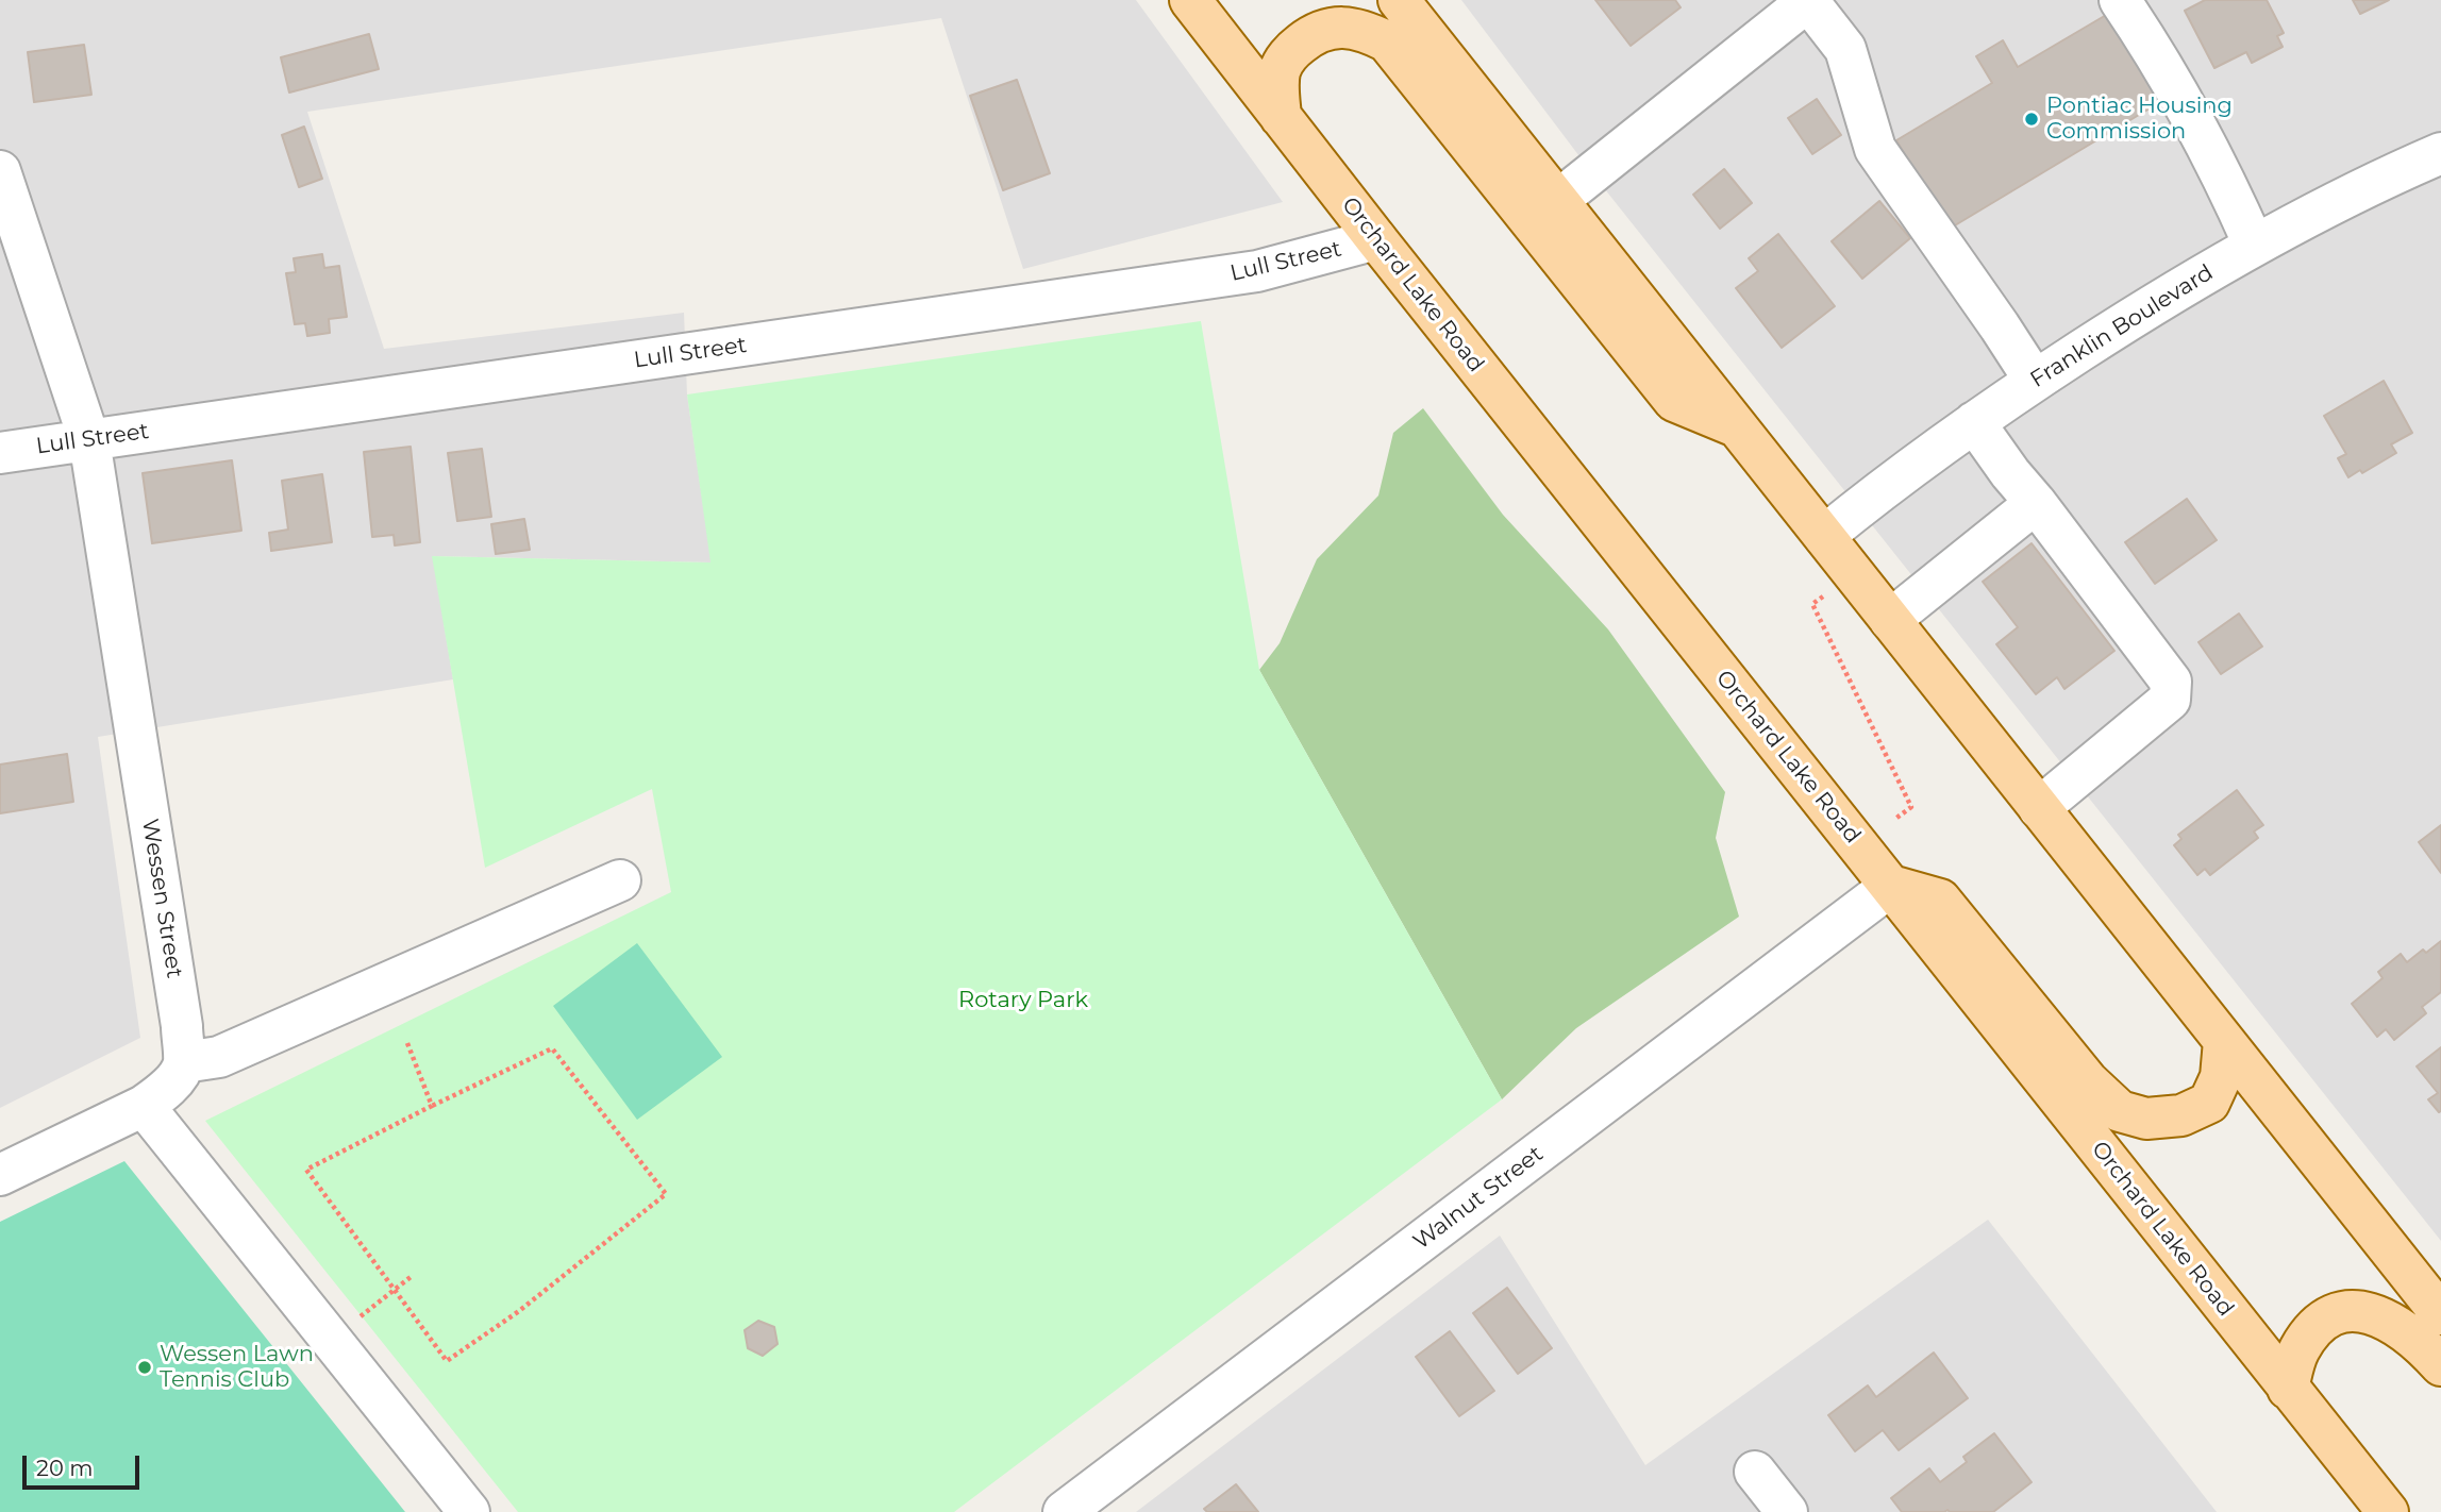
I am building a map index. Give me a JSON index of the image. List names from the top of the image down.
{
  "streets": {
    "main road": ["Orchard Lake Road"],
    "street": [
      "Lull Street",
      "Franklin Boulevard",
      "Wessen Street",
      "Walnut Street"
    ]
  },
  "crossings": [
    ["Lull Street", "Orchard Lake Road"],
    ["Lull Street", "Wessen Street"],
    ["Orchard Lake Road", "Walnut Street"]
  ],
  "parks": ["Rotary Park"],
  "places": ["Pontiac Housing Commission", "Wessen Lawn Tennis Club"],
  "scale_bar": "20 m"
}
